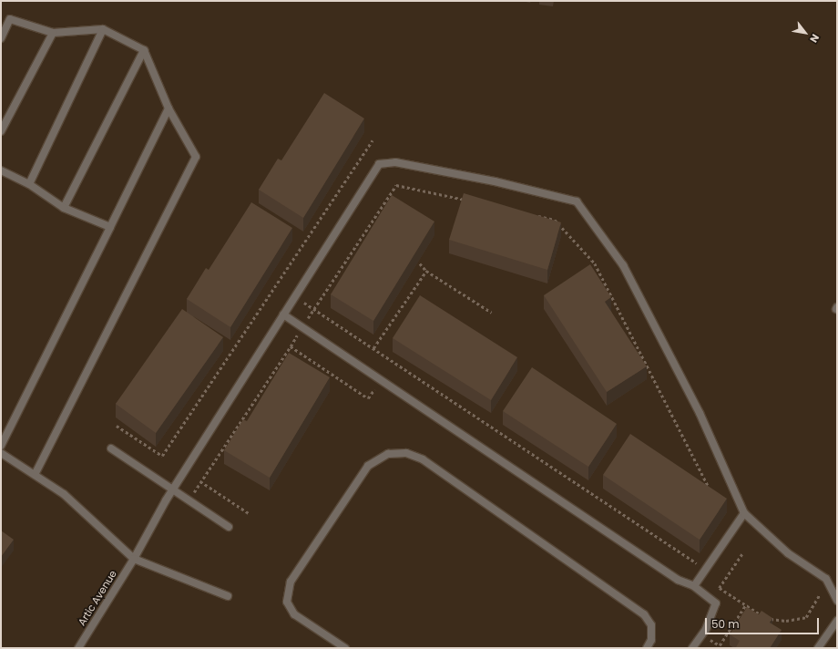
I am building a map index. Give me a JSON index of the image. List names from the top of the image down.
{
  "streets": {
    "street": ["Artic Avenue"]
  },
  "scale_bar": "50 m",
  "north": "bottom right"
}
